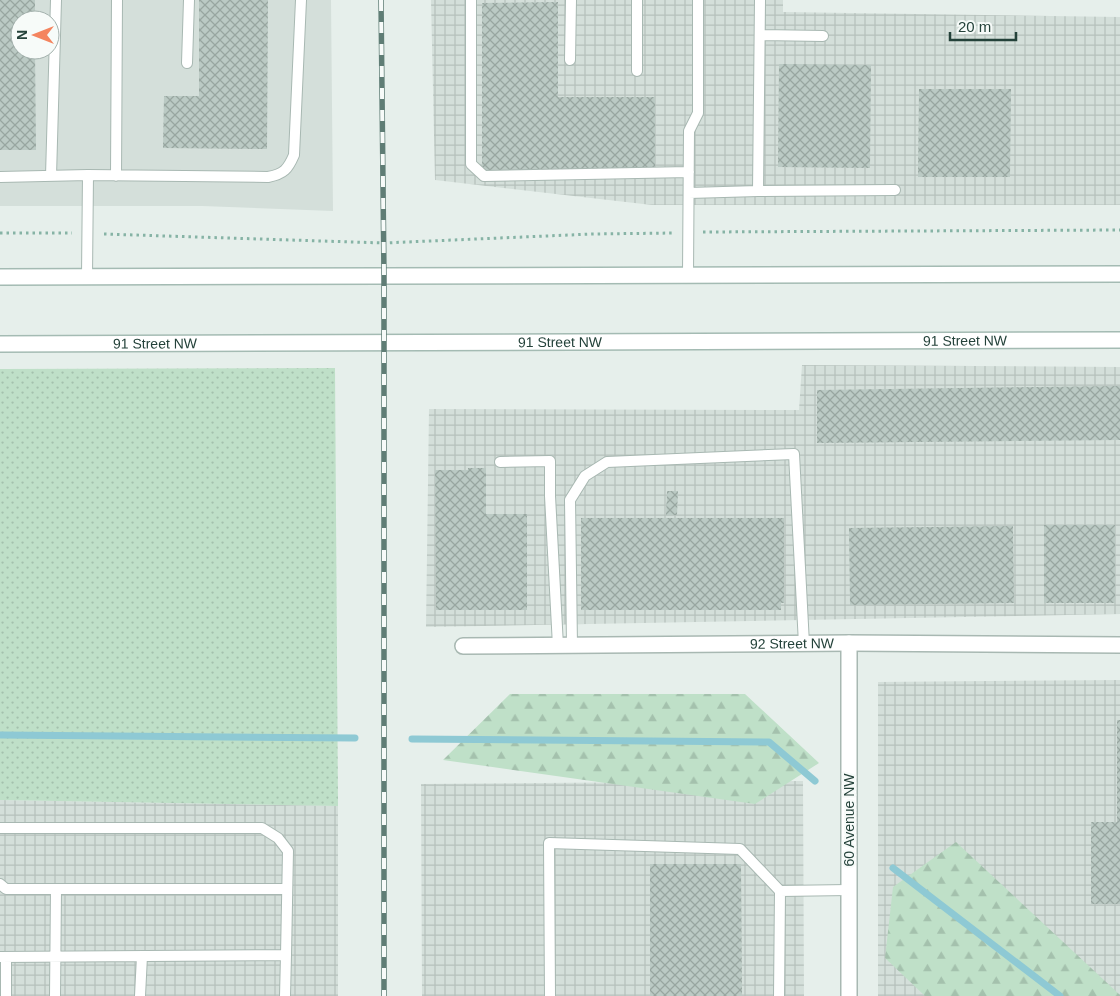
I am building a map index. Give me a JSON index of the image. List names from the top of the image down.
{
  "streets": {
    "main road": ["91 Street NW", "92 Street NW", "60 Avenue NW"]
  },
  "crossings": [
    ["92 Street NW", "60 Avenue NW"]
  ],
  "scale_bar": "20 m",
  "north": "left"
}
